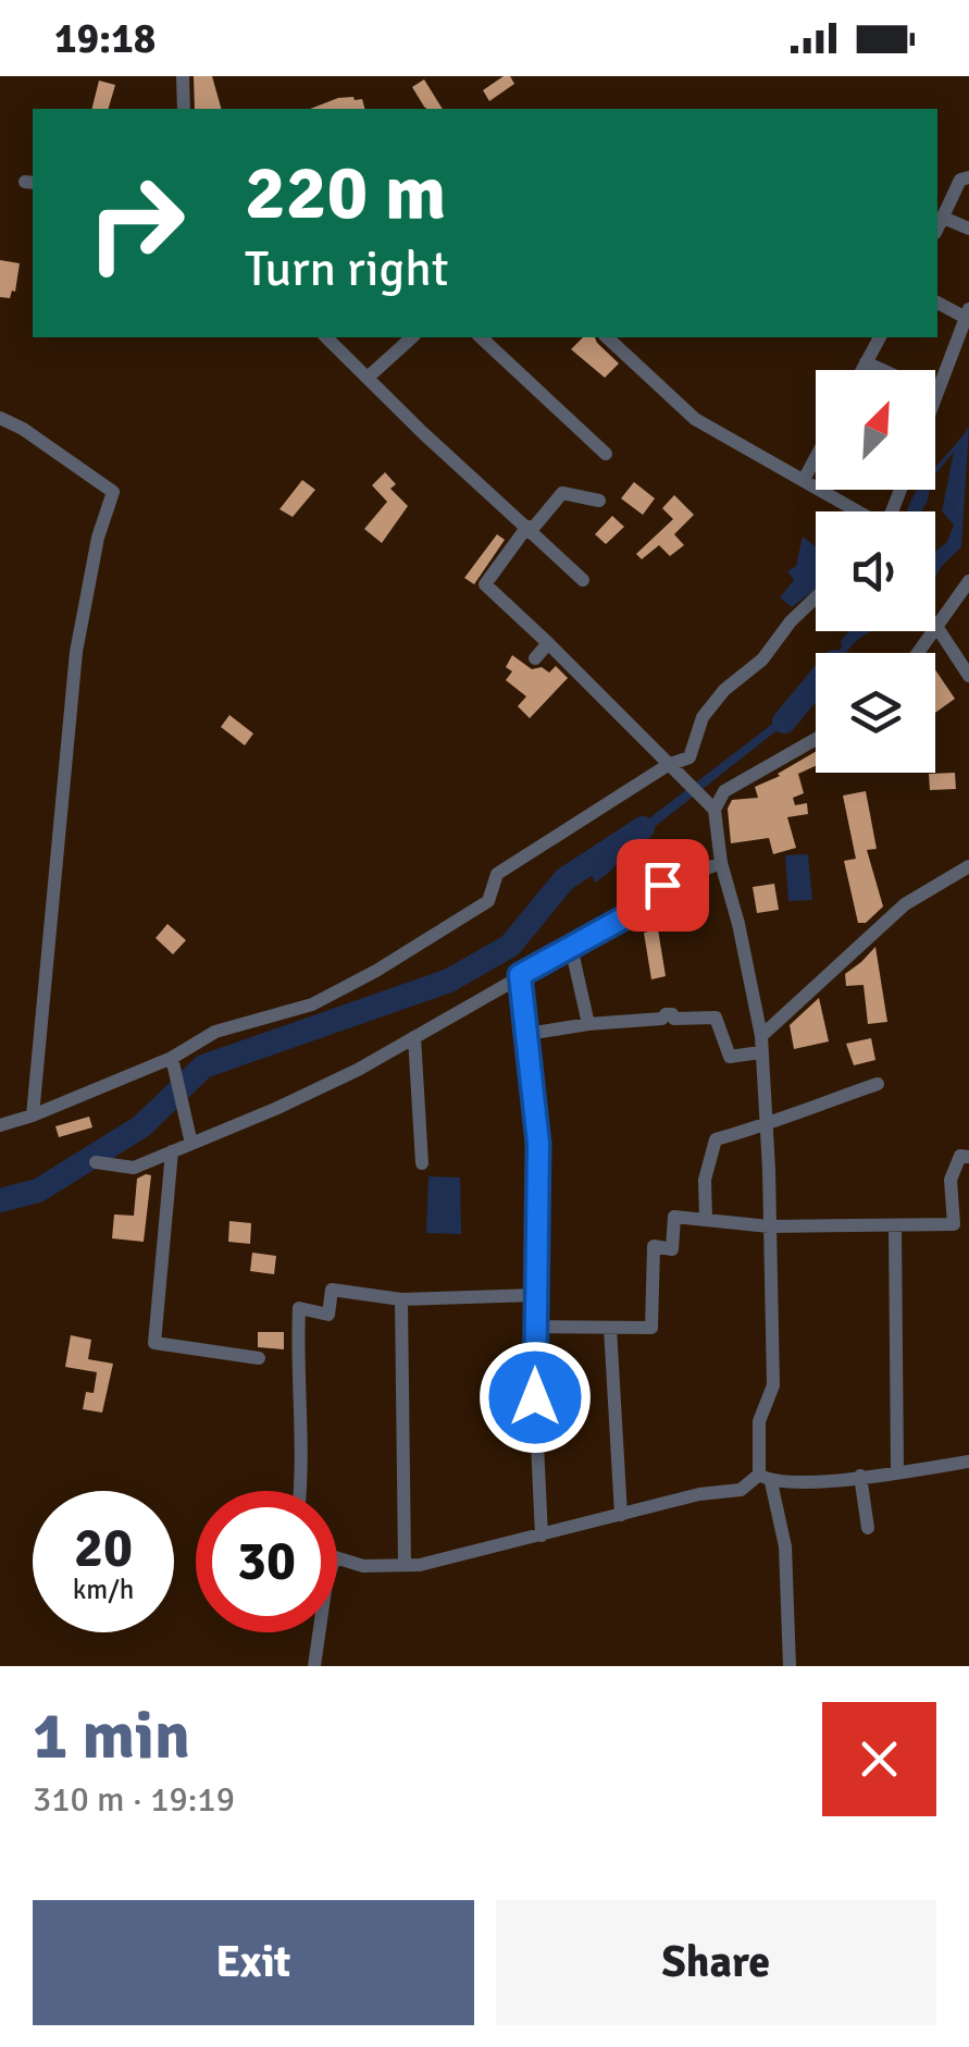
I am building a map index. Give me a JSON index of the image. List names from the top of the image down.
{
  "north": "top right",
  "page": {
    "status": "19:18",
    "turn": ["220 m", "Turn right"],
    "speed": "20 km/h",
    "limit": "30",
    "heading": ["1 min", "310 m · 19:19"],
    "buttons": ["Exit", "Share"]
  }
}
